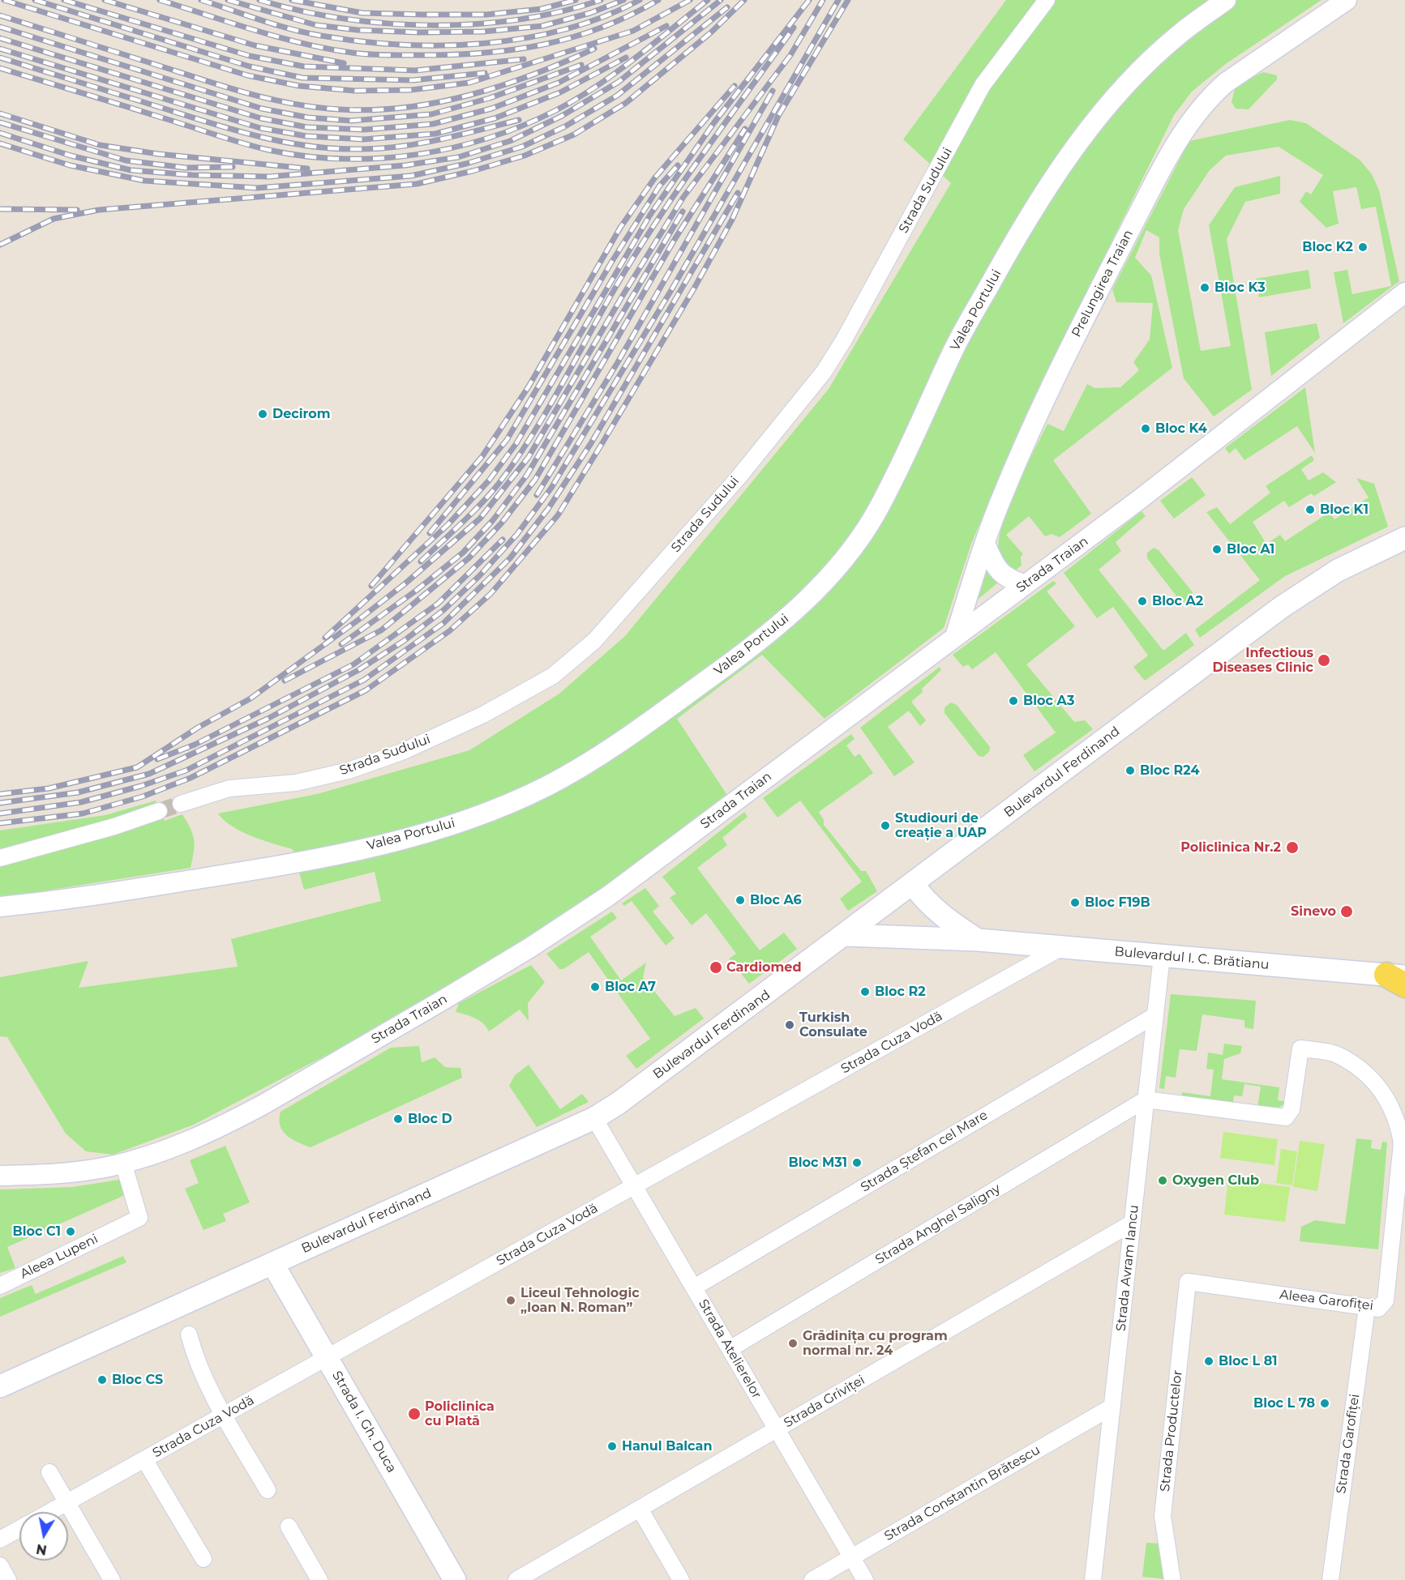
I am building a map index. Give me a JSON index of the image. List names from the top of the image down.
{
  "streets": {
    "main road": ["Bulevardul Ferdinand", "Bulevardul I. C. Brătianu", "Strada I. Gh. Duca"],
    "street": [
      "Strada Sudului",
      "Prelungirea Traian",
      "Valea Portului",
      "Strada Traian",
      "Strada Cuza Vodă",
      "Strada Ștefan cel Mare",
      "Strada Anghel Saligny",
      "Aleea Lupeni",
      "Strada Avram Iancu",
      "Aleea Garofiței",
      "Strada Atelierelor",
      "Strada Griviței",
      "Strada Productelor",
      "Strada Garofiței",
      "Strada Constantin Brătescu"
    ]
  },
  "crossings": [
    ["Prelungirea Traian", "Strada Traian"],
    ["Strada Traian", "Aleea Lupeni"],
    ["Bulevardul Ferdinand", "Bulevardul I. C. Brătianu"],
    ["Bulevardul Ferdinand", "Strada Atelierelor"],
    ["Bulevardul Ferdinand", "Strada I. Gh. Duca"],
    ["Bulevardul I. C. Brătianu", "Strada Cuza Vodă"],
    ["Bulevardul I. C. Brătianu", "Strada Avram Iancu"],
    ["Strada Cuza Vodă", "Strada Atelierelor"],
    ["Strada Cuza Vodă", "Strada I. Gh. Duca"],
    ["Strada Ștefan cel Mare", "Strada Avram Iancu"],
    ["Strada Ștefan cel Mare", "Strada Atelierelor"],
    ["Strada Anghel Saligny", "Strada Avram Iancu"],
    ["Strada Anghel Saligny", "Aleea Garofiței"],
    ["Strada Anghel Saligny", "Strada Atelierelor"],
    ["Strada Avram Iancu", "Aleea Garofiței"],
    ["Strada Avram Iancu", "Strada Griviței"],
    ["Strada Avram Iancu", "Strada Constantin Brătescu"],
    ["Aleea Garofiței", "Strada Productelor"],
    ["Aleea Garofiței", "Strada Garofiței"],
    ["Strada Atelierelor", "Strada Griviței"],
    ["Strada Atelierelor", "Strada Constantin Brătescu"]
  ],
  "places": [
    "Bloc K2",
    "Bloc K3",
    "Decirom",
    "Bloc K4",
    "Bloc K1",
    "Bloc A1",
    "Bloc A2",
    "Infectious Diseases Clinic",
    "Bloc A3",
    "Bloc R24",
    "Studiouri de creație a UAP",
    "Policlinica Nr.2",
    "Bloc A6",
    "Bloc F19B",
    "Sinevo",
    "Cardiomed",
    "Bloc A7",
    "Bloc R2",
    "Turkish Consulate",
    "Bloc D",
    "Bloc M31",
    "Oxygen Club",
    "Bloc C1",
    "Liceul Tehnologic „Ioan N. Roman”",
    "Grădinița cu program normal nr. 24",
    "Bloc L 81",
    "Bloc CS",
    "Bloc L 78",
    "Policlinica cu Plată",
    "Hanul Balcan"
  ],
  "north": "bottom"
}
